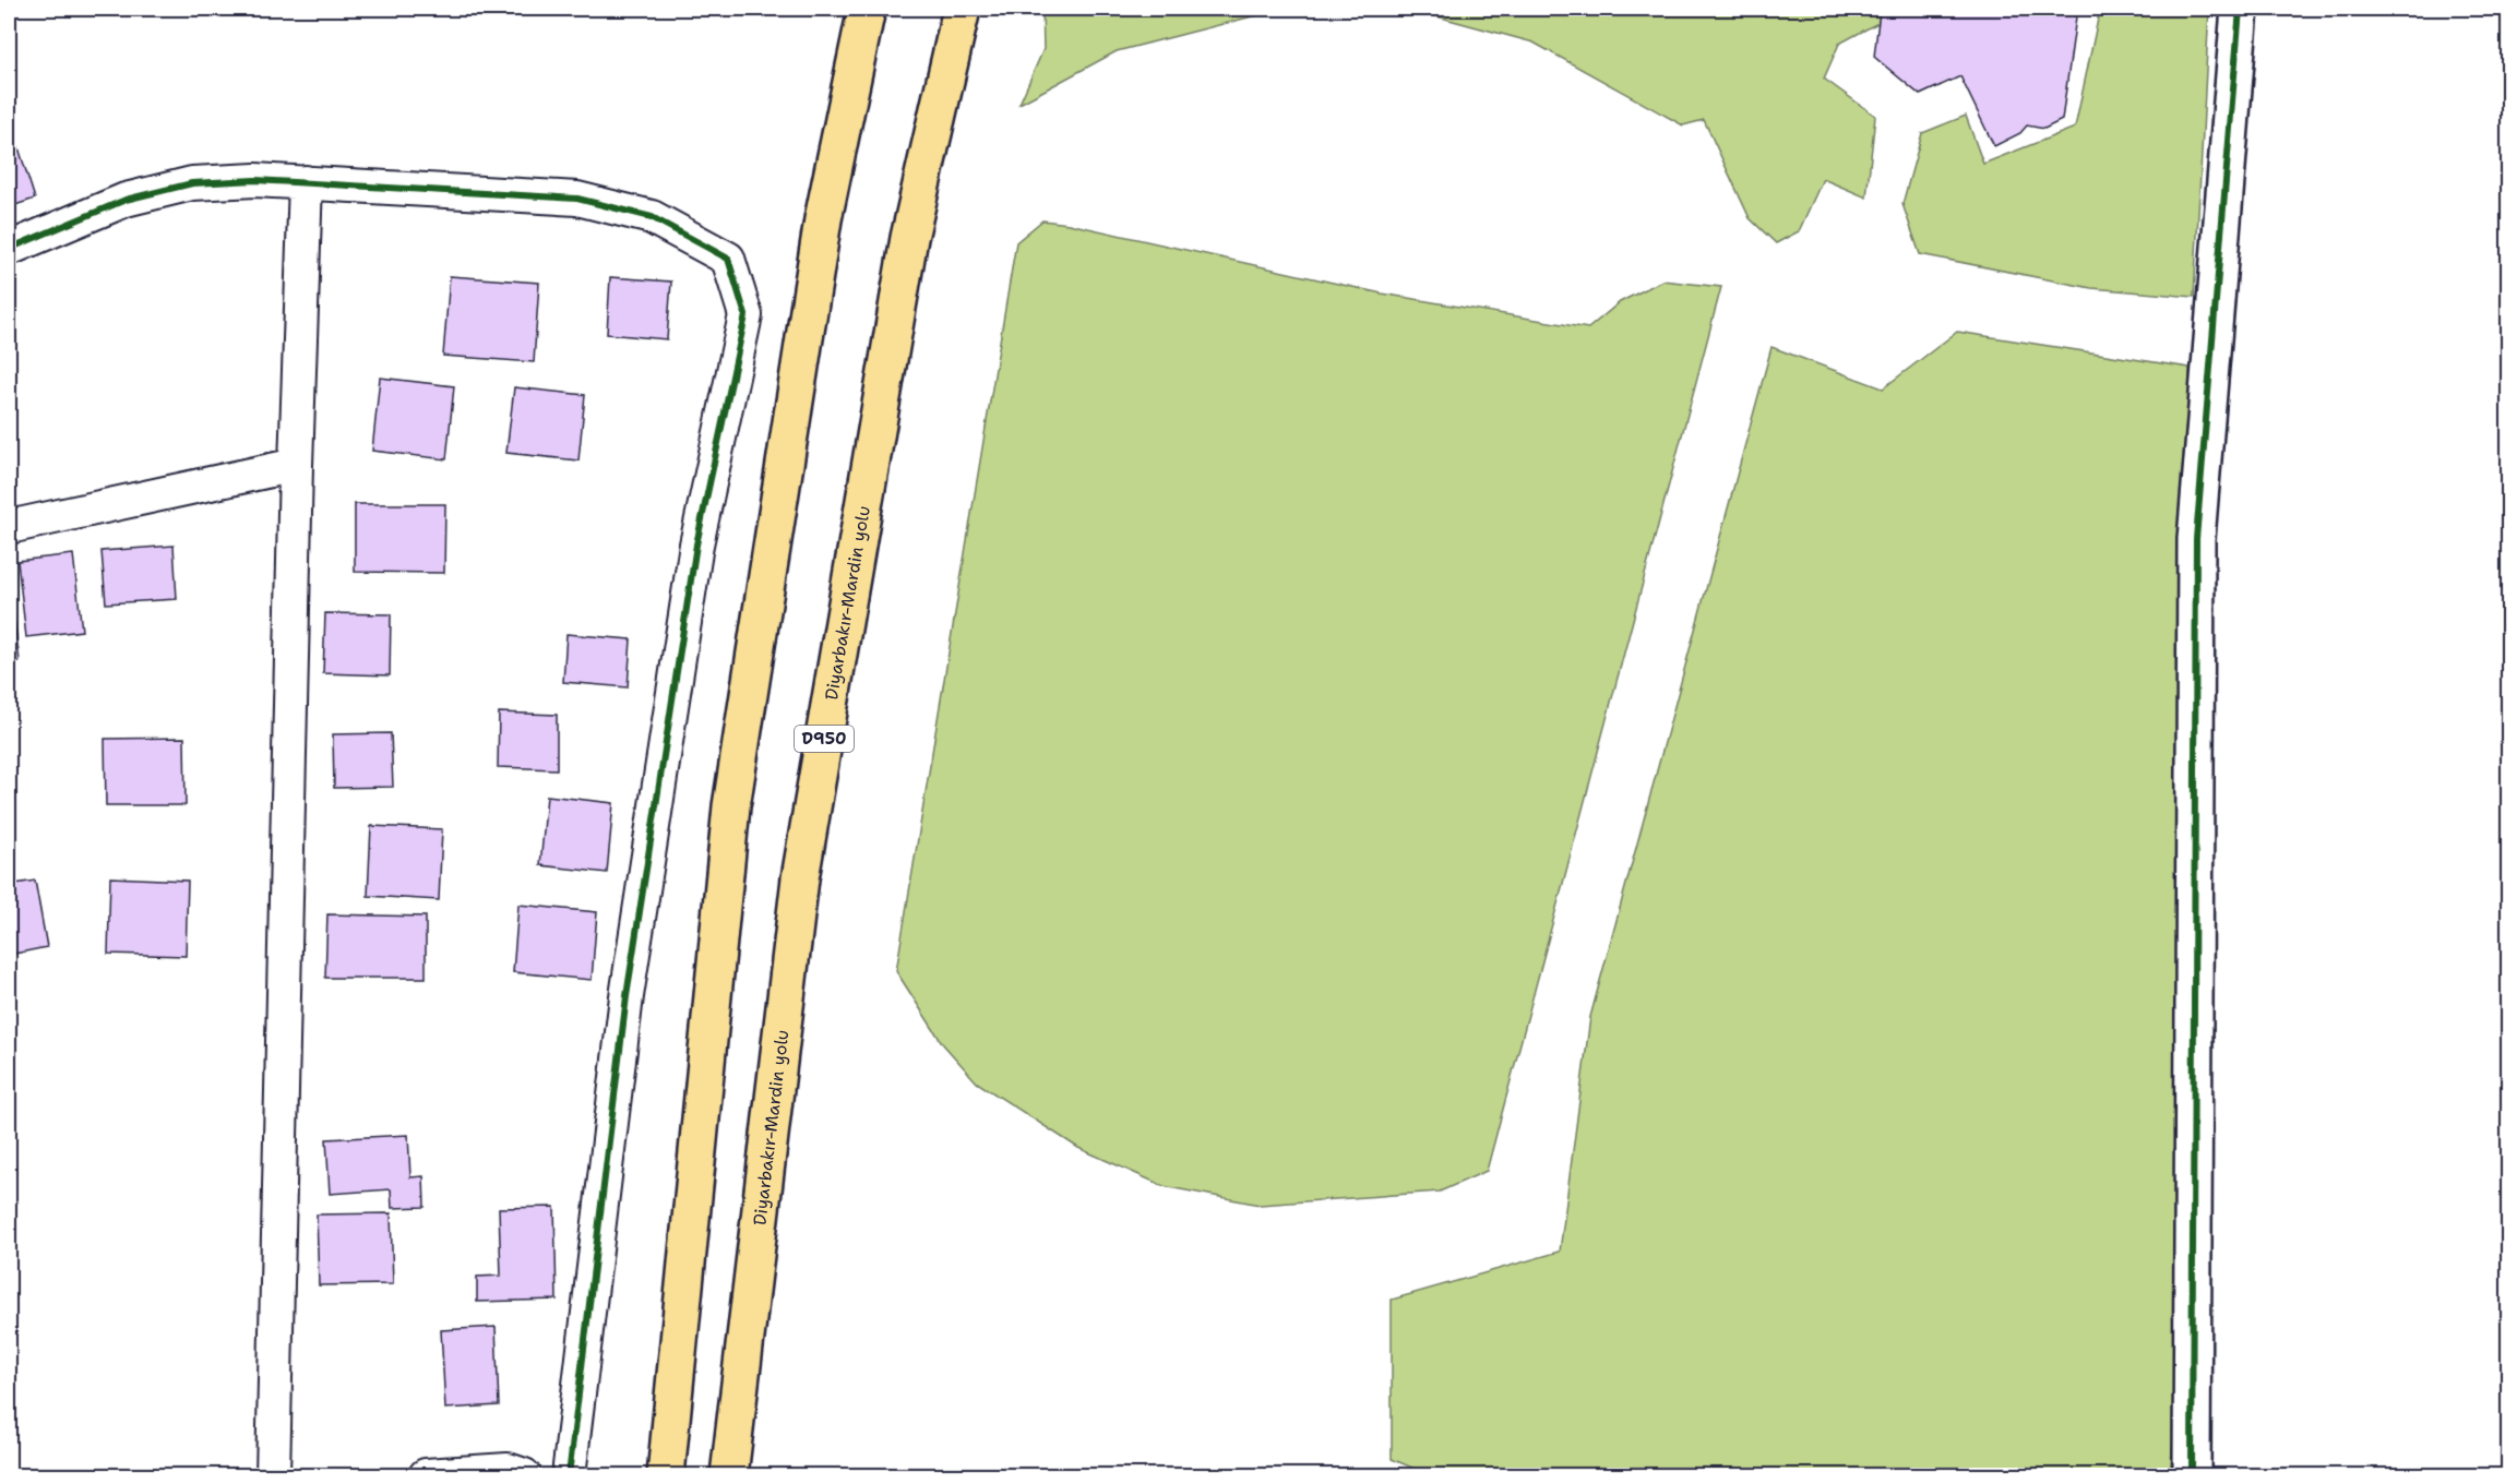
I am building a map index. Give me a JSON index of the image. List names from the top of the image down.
{
  "streets": {
    "highway": ["Diyarbakır-Mardin yolu", "D950"]
  }
}
